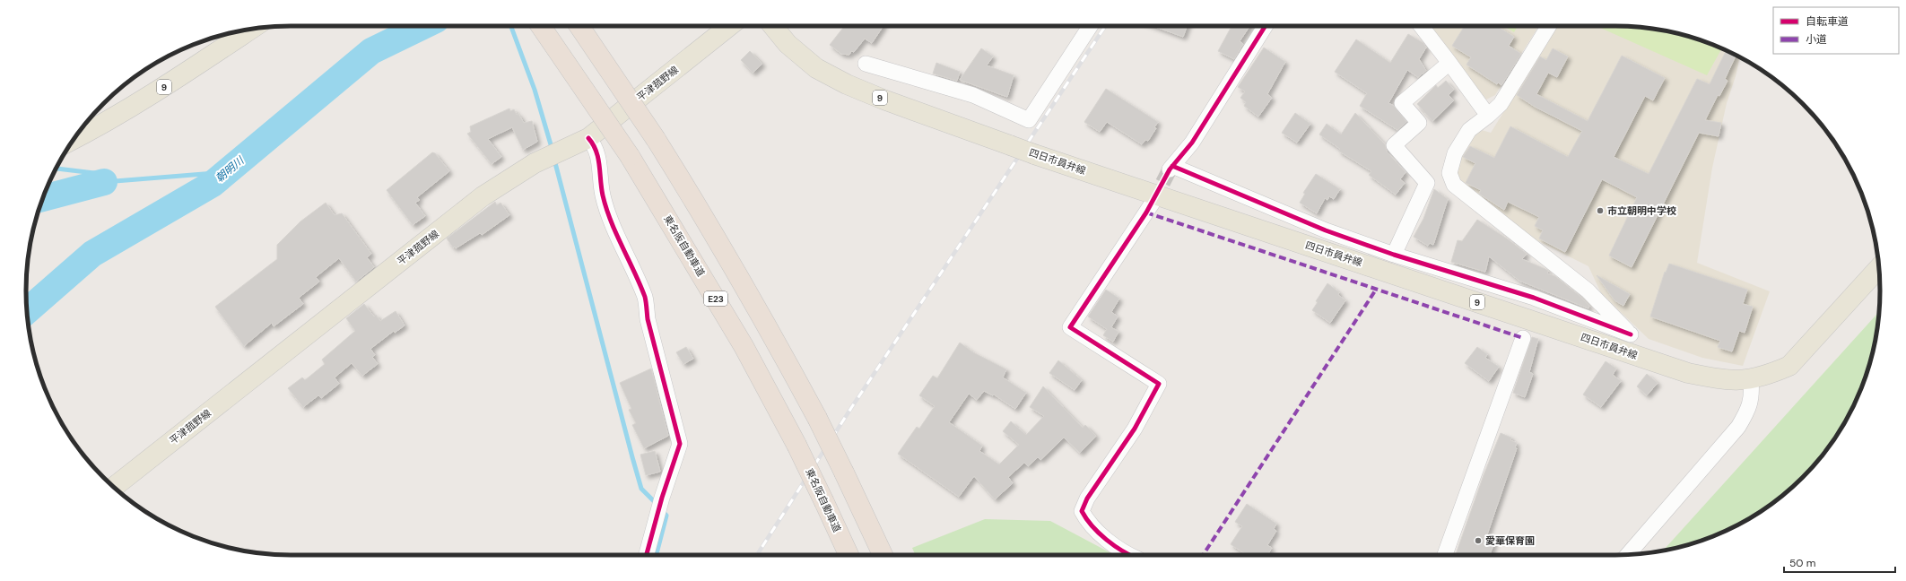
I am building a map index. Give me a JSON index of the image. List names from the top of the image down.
{
  "streets": {
    "highway": ["東名阪自動車道", "E23"],
    "main road": ["平津菰野線", "9", "四日市員弁線"]
  },
  "water": ["朝明川"],
  "places": ["市立朝明中学校", "愛華保育園"],
  "legend": ["自転車道", "小道"],
  "scale_bar": "50 m"
}
